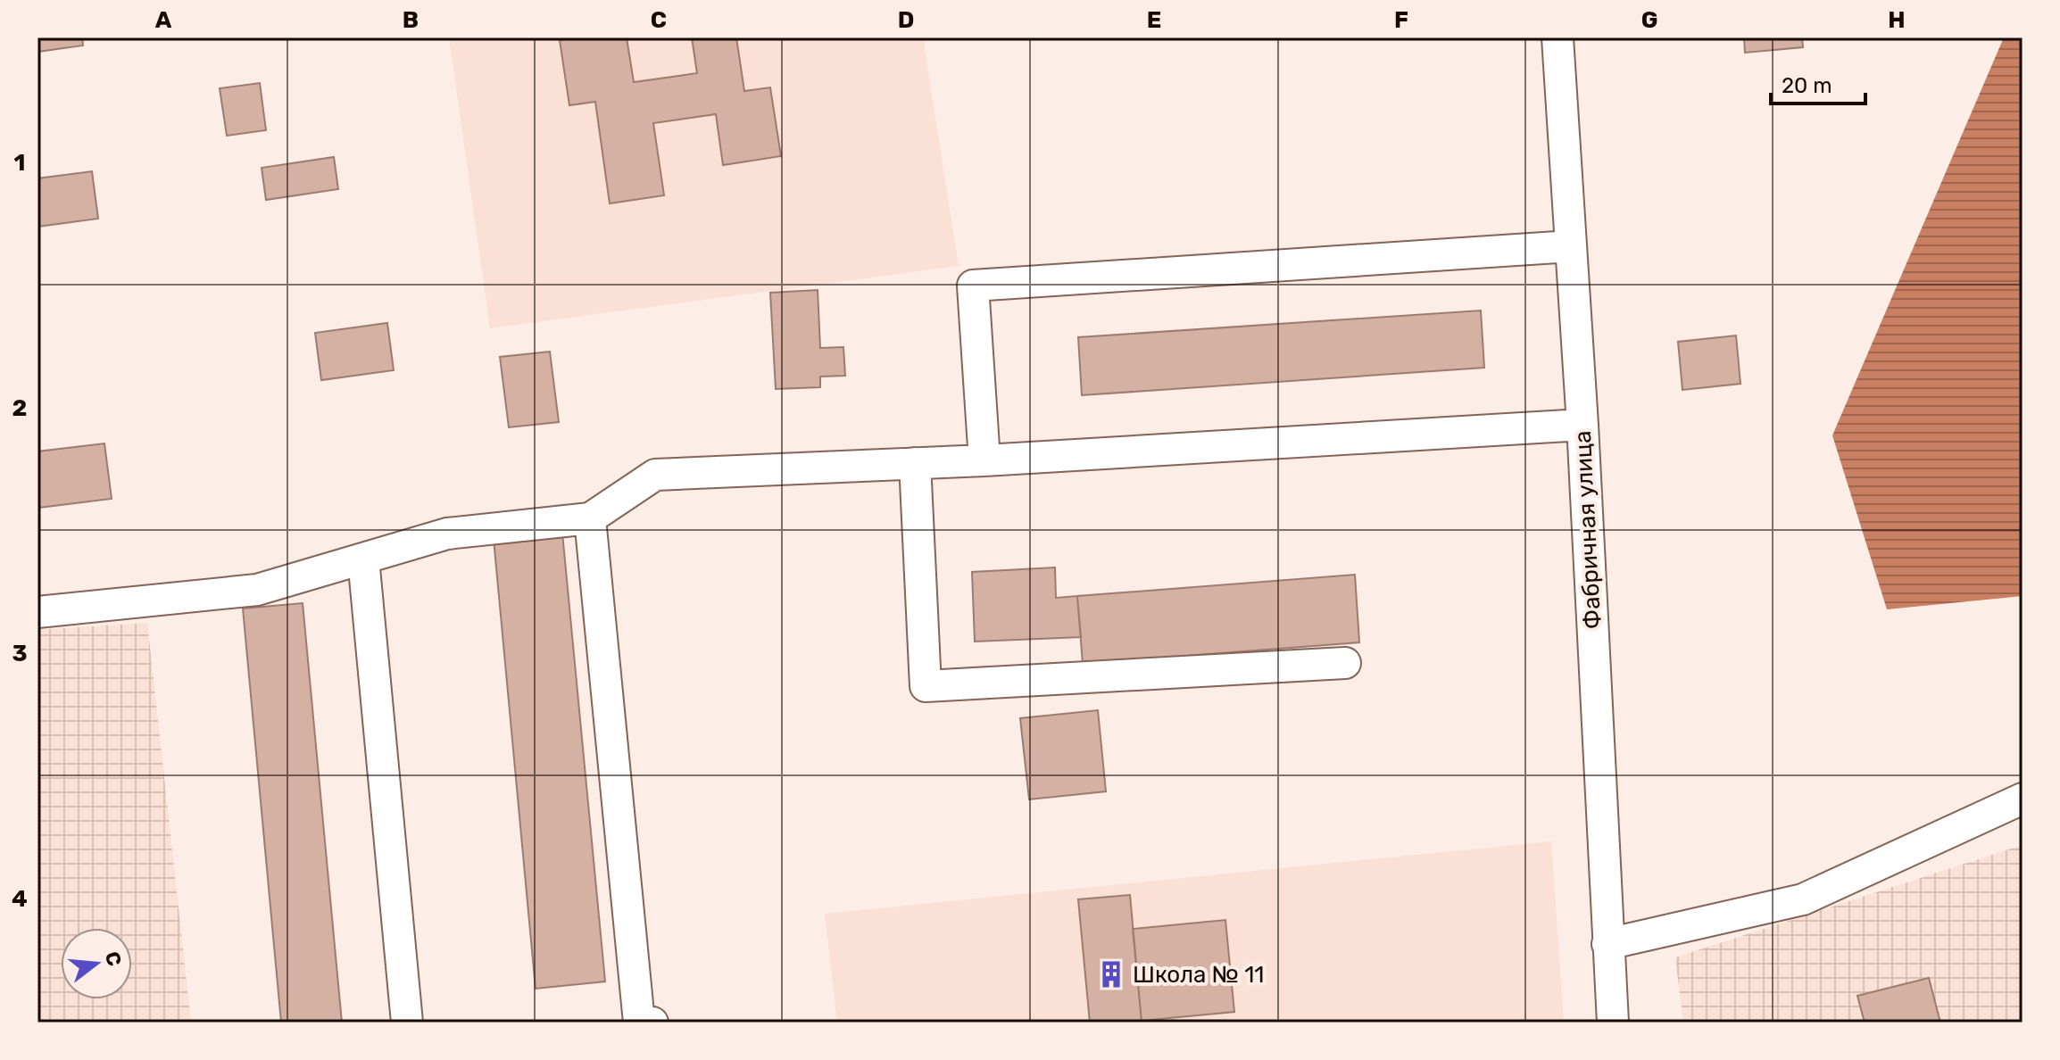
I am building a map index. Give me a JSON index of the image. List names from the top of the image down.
{
  "streets": {
    "street": ["Фабричная улица"]
  },
  "places": {
    "building": ["Школа № 11"]
  },
  "scale_bar": "20 m",
  "north": "right",
  "grid": {
    "columns": [
      "A",
      "B",
      "C",
      "D",
      "E",
      "F",
      "G",
      "H"
    ],
    "rows": [
      "1",
      "2",
      "3",
      "4"
    ]
  }
}
